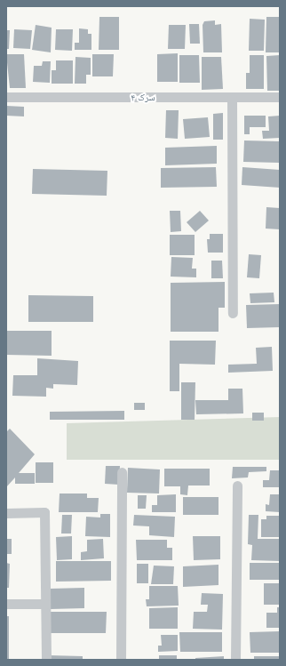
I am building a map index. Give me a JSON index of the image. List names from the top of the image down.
{
  "streets": {
    "street": ["سرک ۴"]
  }
}
